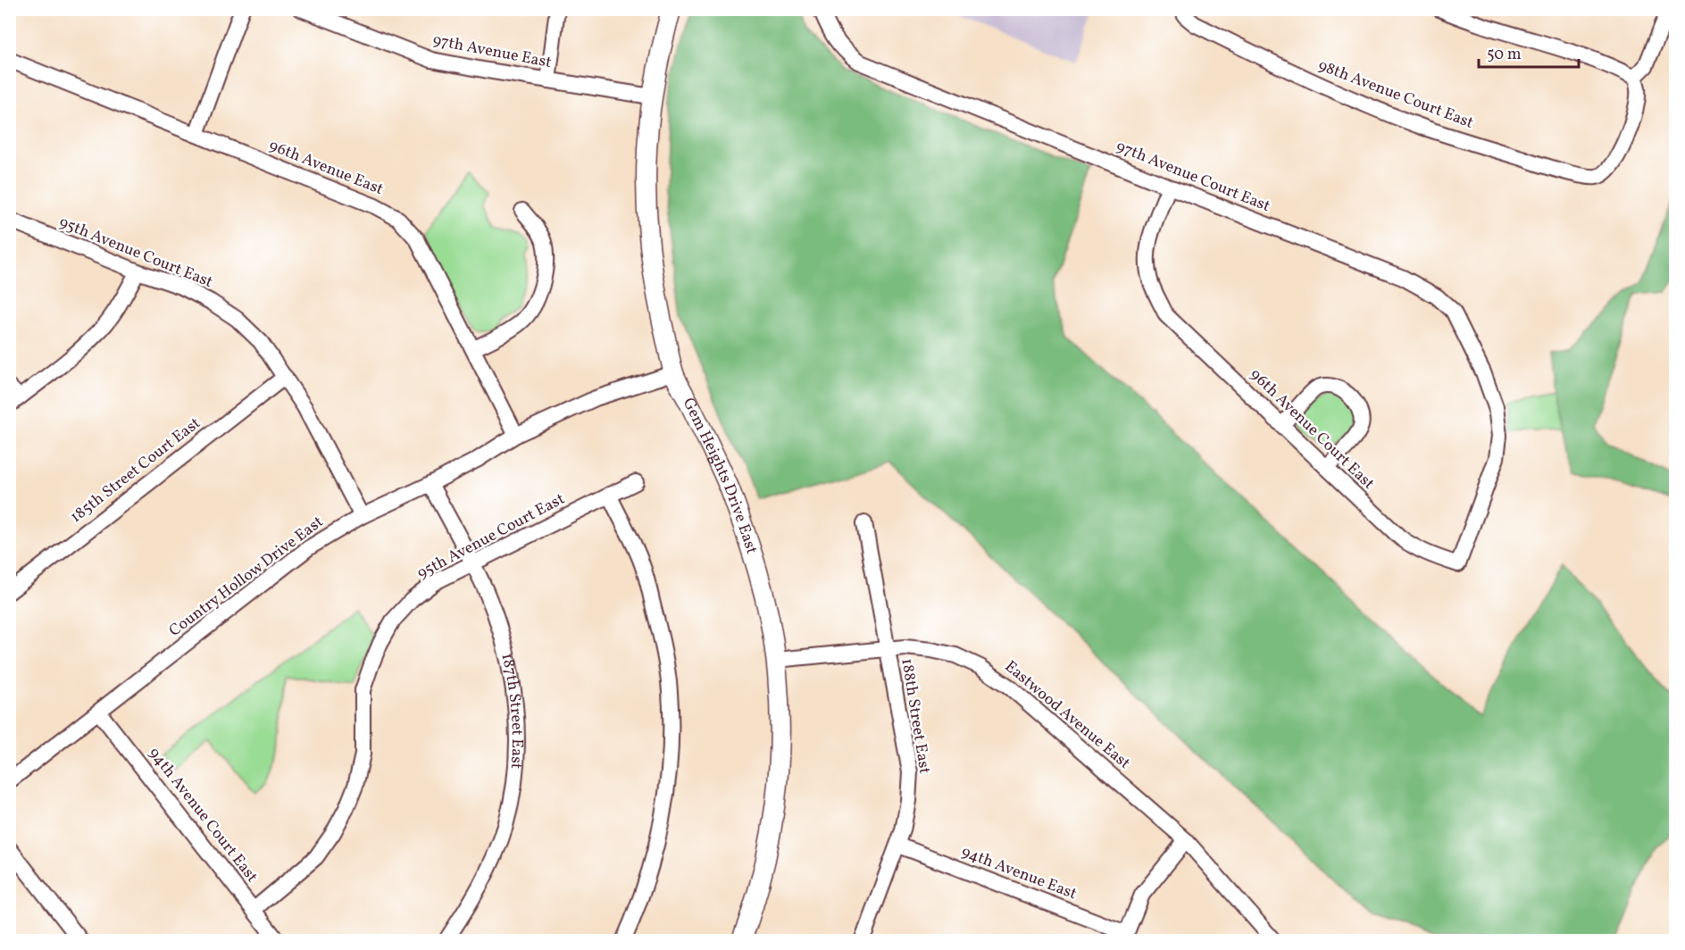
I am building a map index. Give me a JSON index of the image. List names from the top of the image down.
{
  "streets": {
    "street": [
      "97th Avenue East",
      "98th Avenue Court East",
      "96th Avenue East",
      "97th Avenue Court East",
      "95th Avenue Court East",
      "96th Avenue Court East",
      "185th Street Court East",
      "Gem Heights Drive East",
      "Country Hollow Drive East",
      "187th Street East",
      "Eastwood Avenue East",
      "188th Street East",
      "94th Avenue Court East",
      "94th Avenue East"
    ]
  },
  "crossings": [
    ["97th Avenue East", "Gem Heights Drive East"],
    ["96th Avenue East", "Country Hollow Drive East"],
    ["97th Avenue Court East", "96th Avenue Court East"],
    ["95th Avenue Court East", "185th Street Court East"],
    ["95th Avenue Court East", "Country Hollow Drive East"],
    ["95th Avenue Court East", "187th Street East"],
    ["95th Avenue Court East", "94th Avenue Court East"],
    ["Gem Heights Drive East", "Country Hollow Drive East"],
    ["Gem Heights Drive East", "Eastwood Avenue East"],
    ["Country Hollow Drive East", "187th Street East"],
    ["Country Hollow Drive East", "94th Avenue Court East"],
    ["Eastwood Avenue East", "188th Street East"],
    ["188th Street East", "94th Avenue East"]
  ],
  "scale_bar": "50 m"
}
